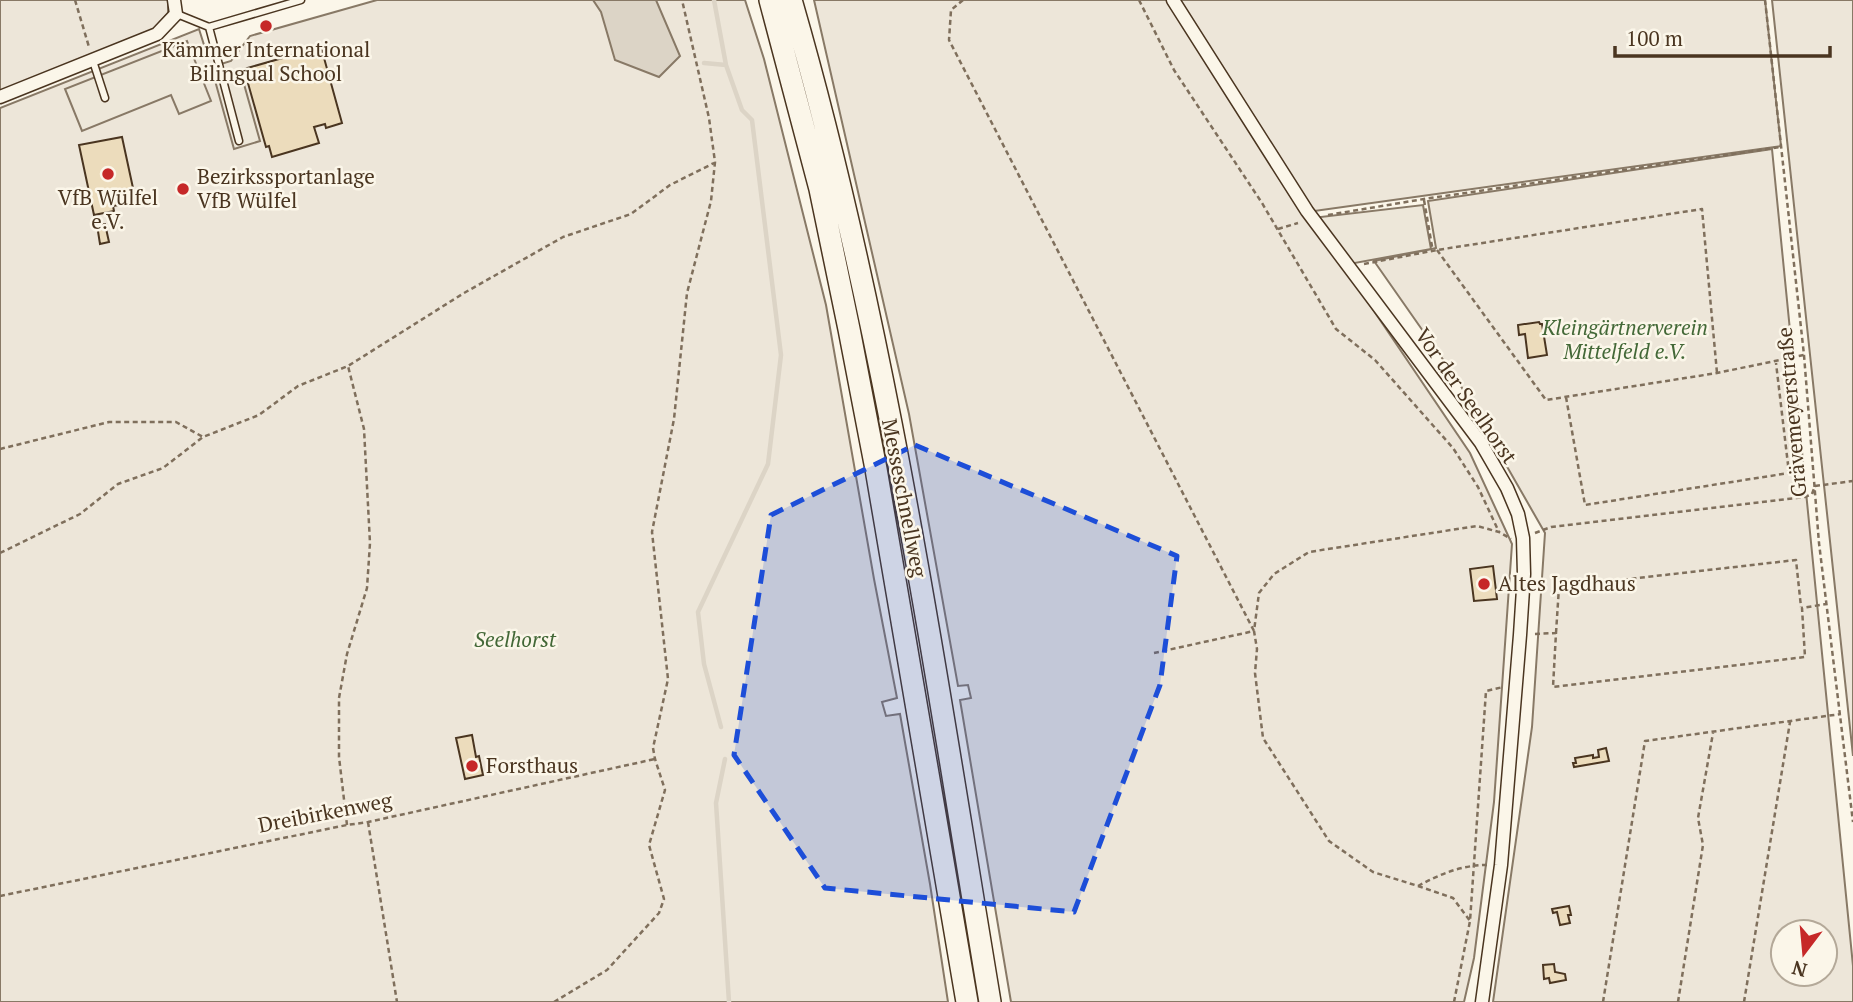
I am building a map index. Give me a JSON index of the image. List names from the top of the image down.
{
  "streets": {
    "highway": ["Messeschnellweg"],
    "street": ["Vor der Seelhorst"],
    "path": ["Grävemeyerstraße", "Dreibirkenweg"]
  },
  "parks": ["Kleingärtnerverein Mittelfeld e.V.", "Seelhorst"],
  "places": [
    "Kämmer International Bilingual School",
    "VfB Wülfel e.V.",
    "Bezirkssportanlage VfB Wülfel",
    "Altes Jagdhaus",
    "Forsthaus"
  ],
  "scale_bar": "100 m",
  "north": "bottom"
}
